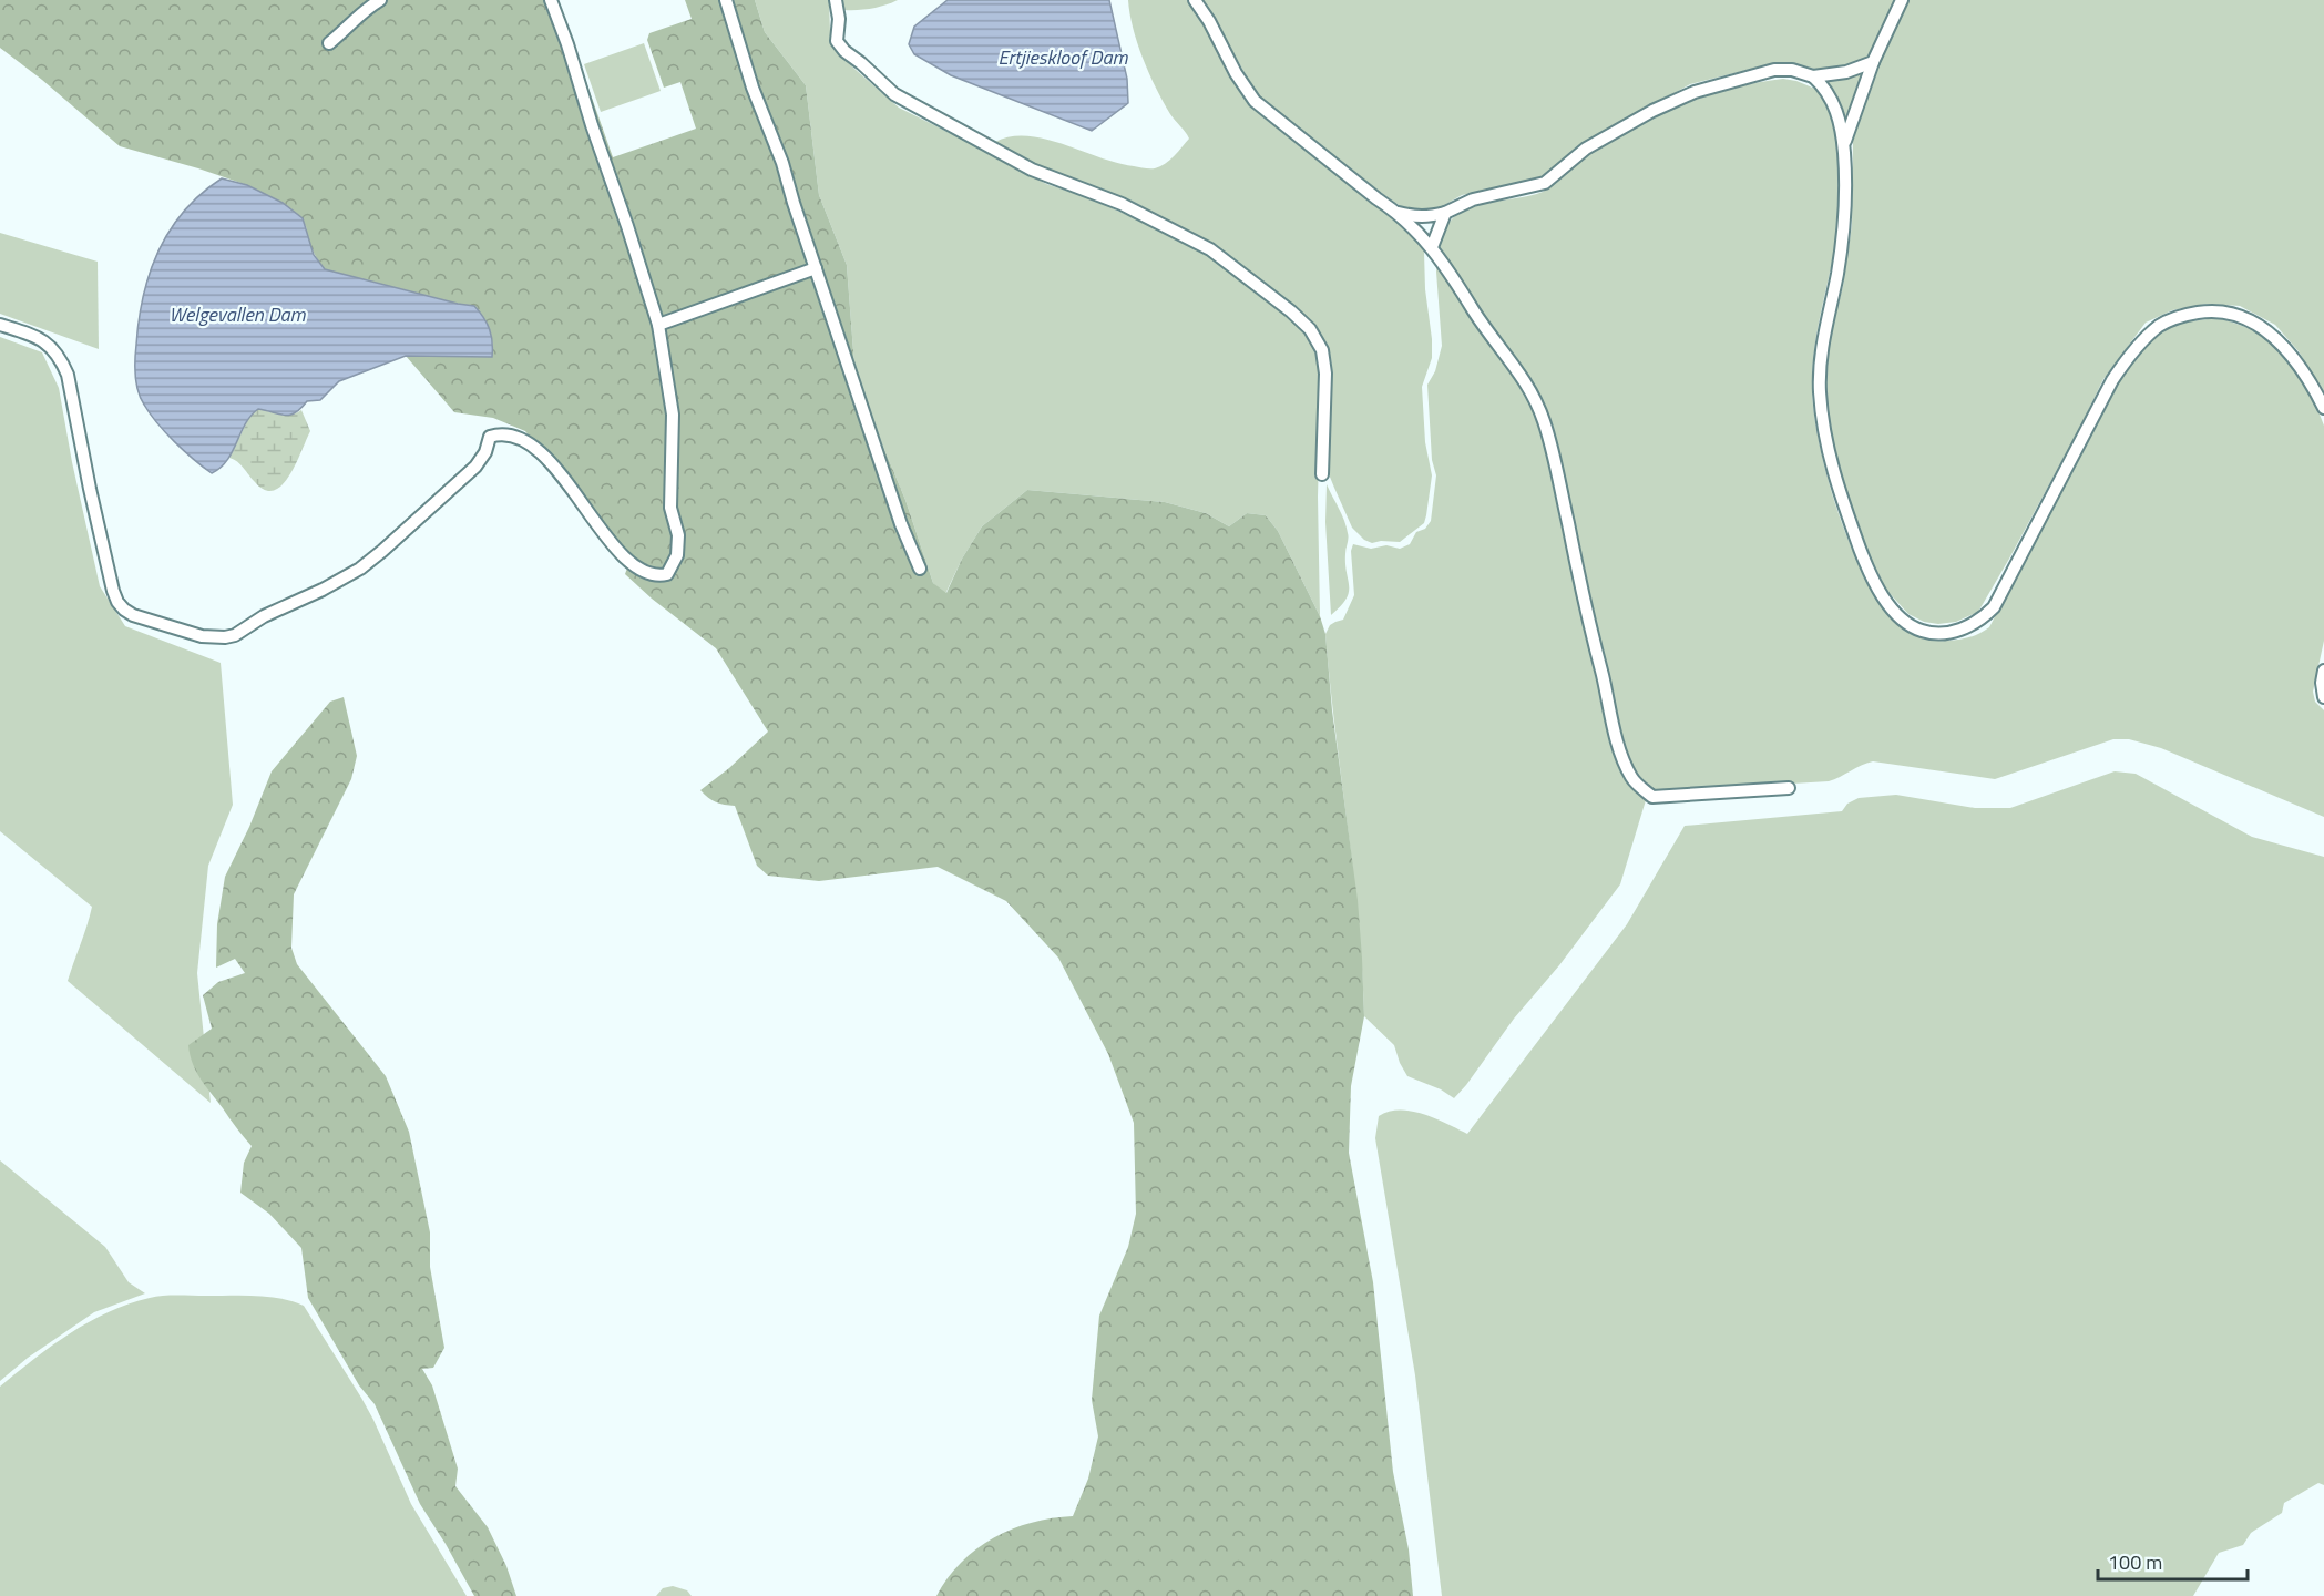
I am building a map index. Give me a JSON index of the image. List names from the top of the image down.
{
  "water": ["Ertjieskloof Dam", "Welgevallen Dam"],
  "scale_bar": "100 m"
}
